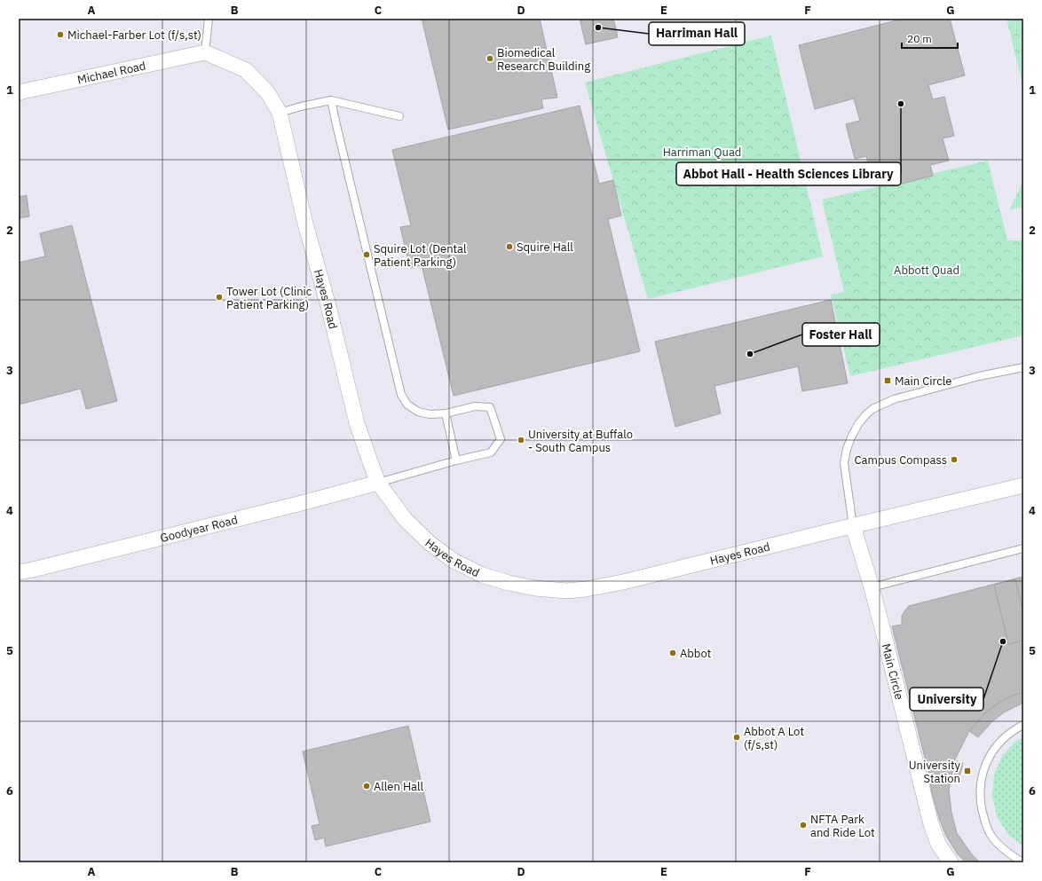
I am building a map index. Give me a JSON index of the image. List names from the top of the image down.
{
  "streets": {
    "street": [
      "Michael Road",
      "Hayes Road",
      "Goodyear Road",
      "Main Circle"
    ]
  },
  "crossings": [
    ["Michael Road", "Hayes Road"],
    ["Hayes Road", "Goodyear Road"],
    ["Hayes Road", "Main Circle"]
  ],
  "parks": ["Harriman Quad", "Abbott Quad"],
  "places": {
    "other": [
      "Harriman Hall",
      "Michael-Farber Lot (f/s,st)",
      "Biomedical Research Building",
      "Abbot Hall - Health Sciences Library",
      "Squire Hall",
      "Squire Lot (Dental Patient Parking)",
      "Tower Lot (Clinic Patient Parking)",
      "Foster Hall",
      "University at Buffalo - South Campus",
      "Campus Compass",
      "University",
      "Abbot",
      "Abbot A Lot (f/s,st)",
      "Allen Hall",
      "NFTA Park and Ride Lot"
    ],
    "transit": ["Main Circle", "University Station"]
  },
  "scale_bar": "20 m",
  "grid": {
    "columns": [
      "A",
      "B",
      "C",
      "D",
      "E",
      "F",
      "G"
    ],
    "rows": [
      "1",
      "2",
      "3",
      "4",
      "5",
      "6"
    ]
  }
}
